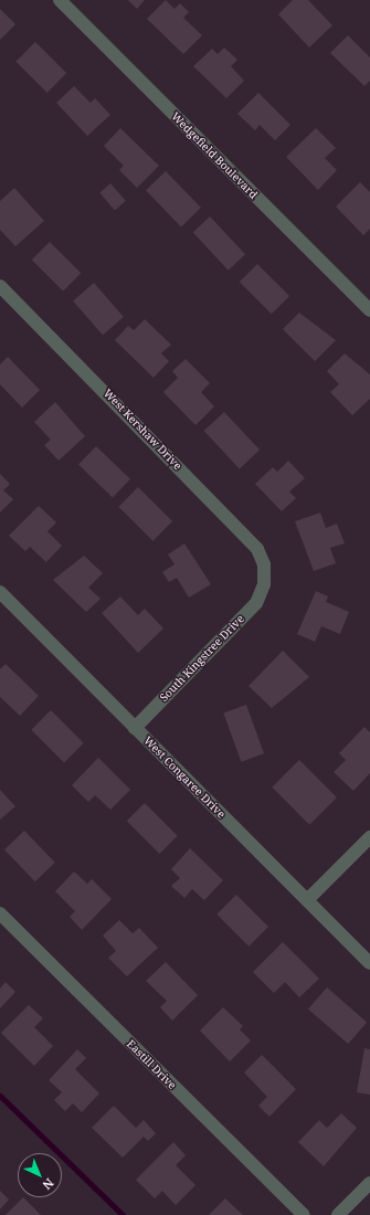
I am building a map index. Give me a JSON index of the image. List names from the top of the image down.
{
  "streets": {
    "street": [
      "Wedgefield Boulevard",
      "West Kershaw Drive",
      "South Kingstree Drive",
      "West Congaree Drive",
      "Eastill Drive"
    ]
  },
  "crossings": [
    ["West Kershaw Drive", "South Kingstree Drive"],
    ["South Kingstree Drive", "West Congaree Drive"]
  ],
  "north": "bottom right"
}
